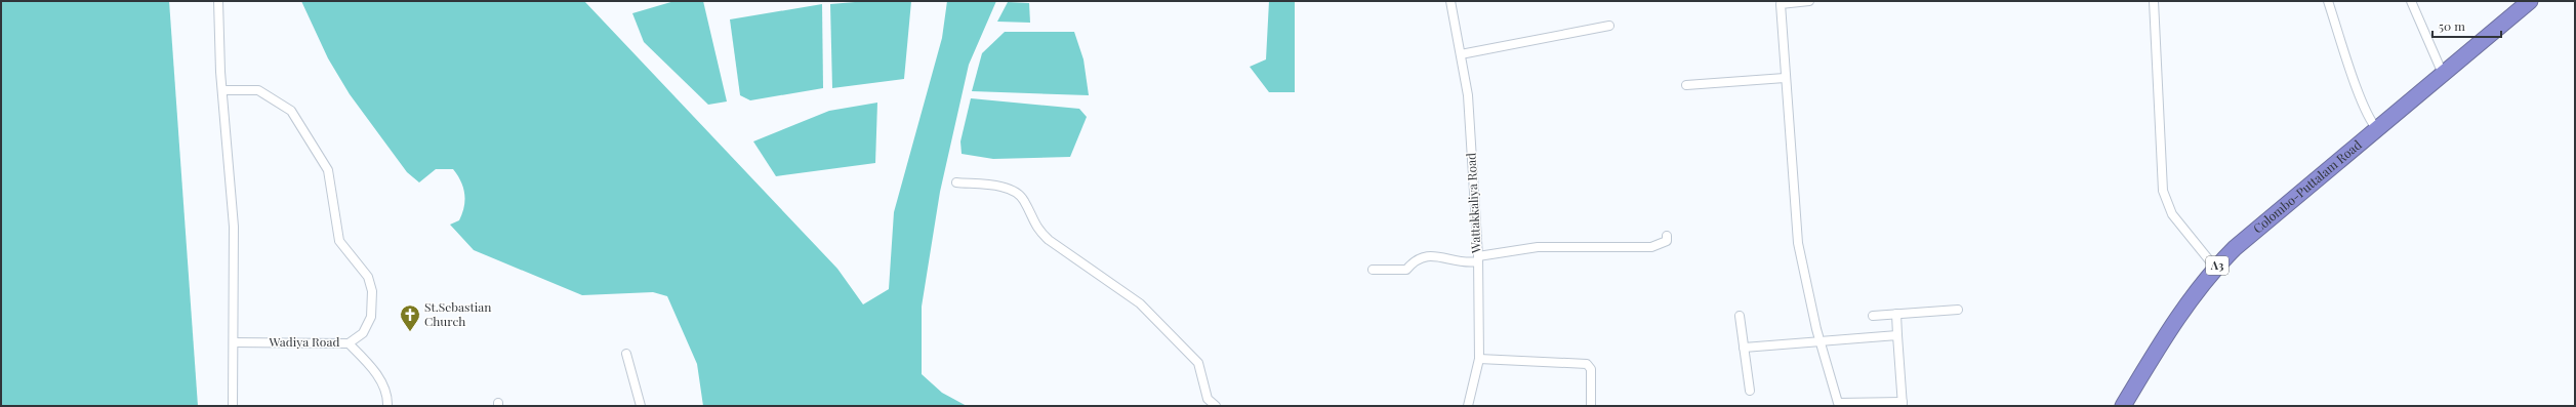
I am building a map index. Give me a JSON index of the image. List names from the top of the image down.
{
  "streets": {
    "highway": ["Colombo-Puttalam Road", "A3"],
    "street": ["Wattakkaliya Road", "Wadiya Road"]
  },
  "places": {
    "church": ["St.Sebastian Church"]
  },
  "scale_bar": "50 m"
}
